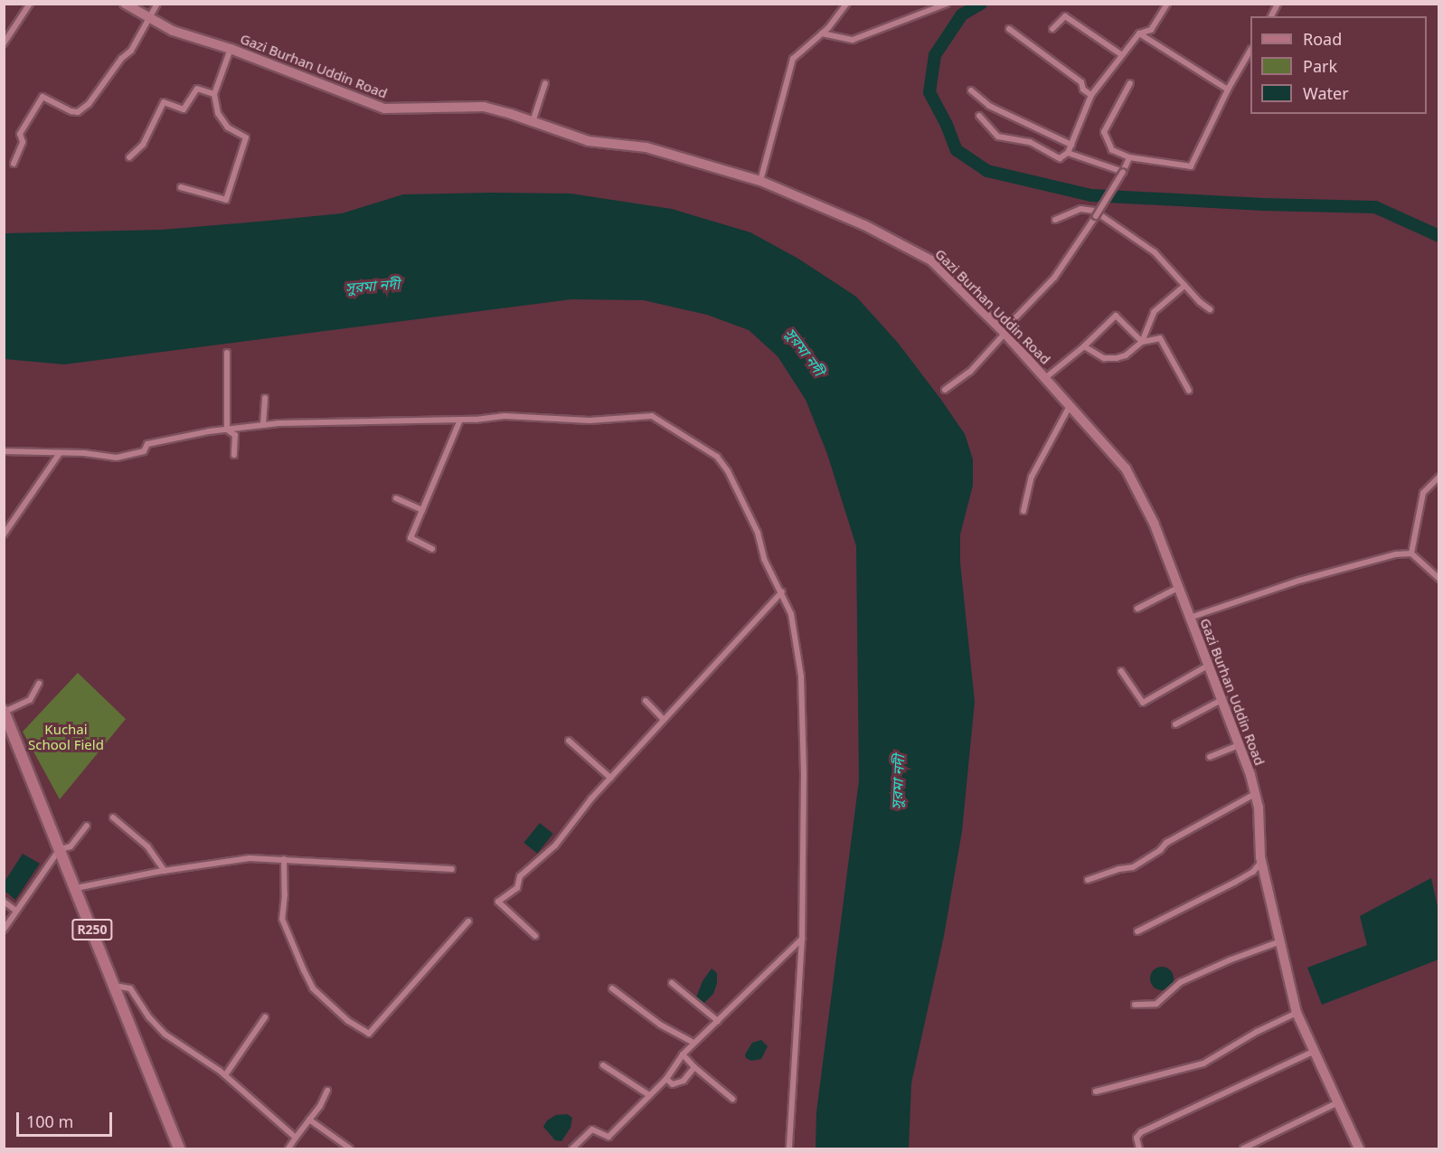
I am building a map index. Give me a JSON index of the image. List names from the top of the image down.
{
  "streets": {
    "main road": ["R250"],
    "street": ["Gazi Burhan Uddin Road"]
  },
  "water": ["সুরমা নদী"],
  "parks": ["Kuchai School Field"],
  "legend": ["Road", "Park", "Water"],
  "scale_bar": "100 m"
}
